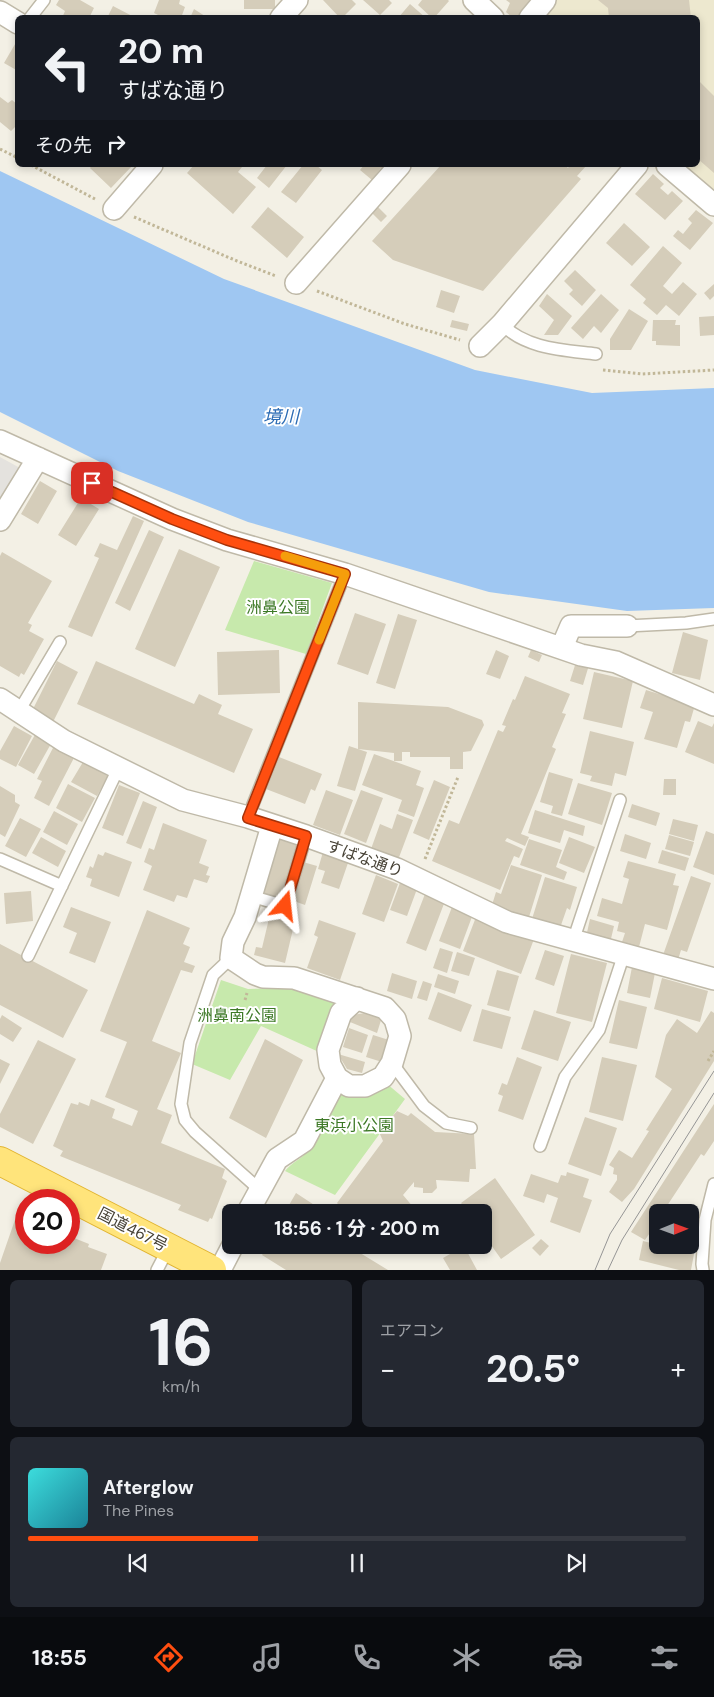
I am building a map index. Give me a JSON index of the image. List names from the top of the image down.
{
  "streets": {
    "highway": ["国道467号"],
    "street": ["すばな通り"]
  },
  "water": ["境川"],
  "parks": ["洲鼻公園", "洲鼻南公園", "東浜小公園"],
  "north": "right",
  "page": {
    "turn": ["20 m", "すばな通り"],
    "then": "その先",
    "limit": "20",
    "trip": "18:56 · 1 分 · 200 m",
    "tile": [
      ["16", "km/h"],
      "エアコン"
    ],
    "heat": ["−", "20.5°", "+"],
    "song": ["Afterglow", "The Pines"],
    "tabs": "18:55"
  }
}
